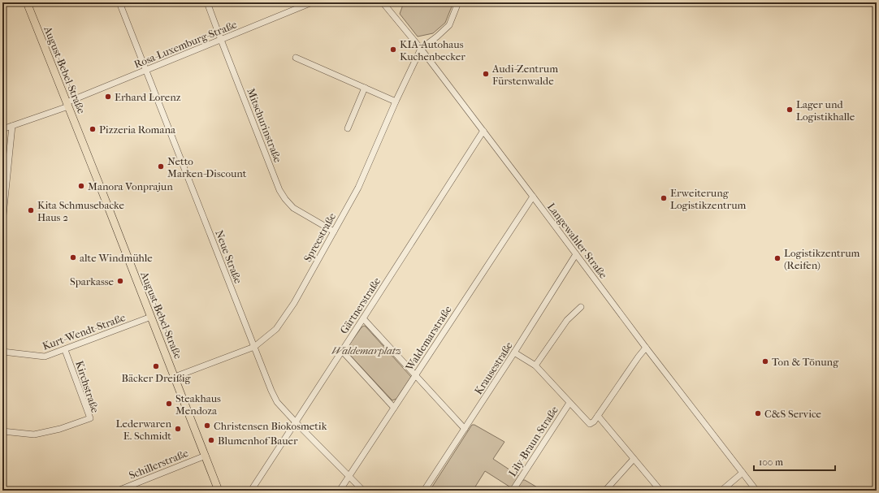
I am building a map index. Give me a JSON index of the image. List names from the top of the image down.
{
  "streets": {
    "main road": ["August-Bebel-Straße"],
    "street": [
      "Rosa-Luxemburg-Straße",
      "Mitschurinstraße",
      "Spreestraße",
      "Langewahler Straße",
      "Neue Straße",
      "Gärtnerstraße",
      "Kurt-Wendt-Straße",
      "Waldemarstraße",
      "Krausestraße",
      "Kirchstraße",
      "Lily-Braun-Straße",
      "Schillerstraße"
    ]
  },
  "crossings": [
    ["Rosa-Luxemburg-Straße", "August-Bebel-Straße"],
    ["Rosa-Luxemburg-Straße", "Mitschurinstraße"],
    ["Rosa-Luxemburg-Straße", "Neue Straße"],
    ["August-Bebel-Straße", "Spreestraße"],
    ["August-Bebel-Straße", "Kurt-Wendt-Straße"],
    ["August-Bebel-Straße", "Schillerstraße"],
    ["Mitschurinstraße", "Spreestraße"],
    ["Spreestraße", "Langewahler Straße"],
    ["Spreestraße", "Neue Straße"],
    ["Langewahler Straße", "Gärtnerstraße"],
    ["Langewahler Straße", "Waldemarstraße"],
    ["Langewahler Straße", "Krausestraße"],
    ["Neue Straße", "Gärtnerstraße"],
    ["Neue Straße", "Waldemarstraße"],
    ["Kurt-Wendt-Straße", "Kirchstraße"]
  ],
  "parks": ["Waldemarplatz"],
  "places": [
    "KIA-Autohaus Kuchenbecker",
    "Audi-Zentrum Fürstenwalde",
    "Erhard Lorenz",
    "Lager und Logistikhalle",
    "Pizzeria Romana",
    "Netto Marken-Discount",
    "Manora Vonprajun",
    "Erweiterung Logistikzentrum",
    "Kita Schmusebacke Haus 2",
    "alte Windmühle",
    "Logistikzentrum (Reifen)",
    "Sparkasse",
    "Ton & Tönung",
    "Bäcker Dreißig",
    "Steakhaus Mendoza",
    "C&S Service",
    "Christensen Biokosmetik",
    "Lederwaren E. Schmidt",
    "Blumenhof Bauer"
  ],
  "scale_bar": "100 m"
}
